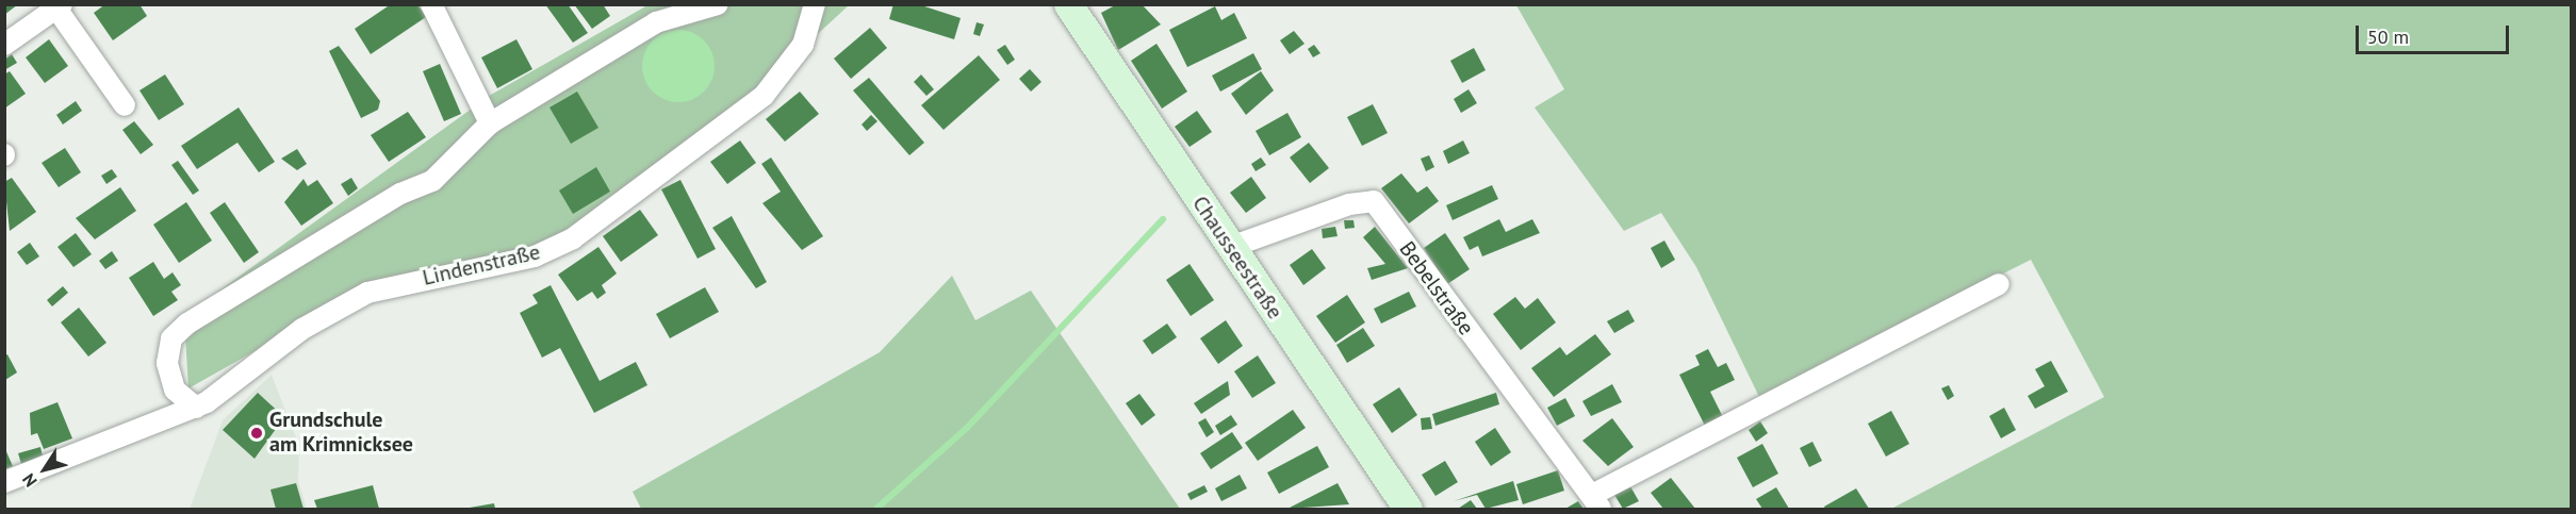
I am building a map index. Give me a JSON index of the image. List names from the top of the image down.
{
  "streets": {
    "main road": ["Chausseestraße"],
    "street": ["Lindenstraße", "Bebelstraße"]
  },
  "crossings": [
    ["Chausseestraße", "Bebelstraße"]
  ],
  "places": ["Grundschule am Krimnicksee"],
  "scale_bar": "50 m",
  "north": "bottom left"
}
